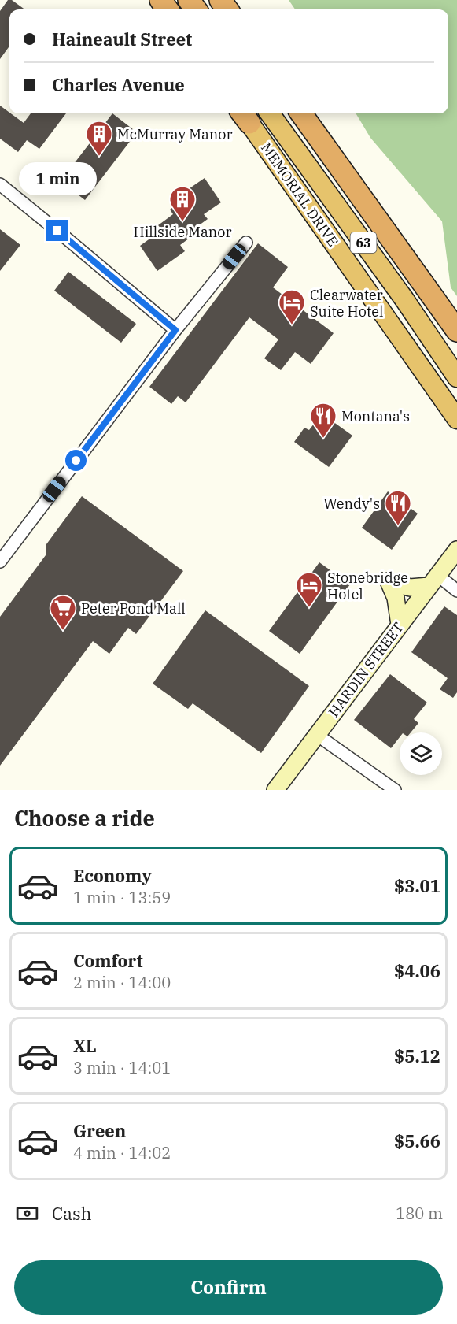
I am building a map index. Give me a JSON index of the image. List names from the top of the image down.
{
  "streets": {
    "highway": ["MEMORIAL DRIVE", "63"],
    "main road": ["HARDIN STREET"]
  },
  "places": {
    "building": ["McMurray Manor", "Hillside Manor"],
    "hotel": ["Clearwater Suite Hotel", "Stonebridge Hotel"],
    "restaurant": ["Montana's", "Wendy's"],
    "supermarket": ["Peter Pond Mall"]
  },
  "page": {
    "banner": ["Haineault Street", "Charles Avenue"],
    "bubble": "1 min",
    "heading": "Choose a ride",
    "list": [
      {
        "name": "Economy",
        "note": "1 min · 13:59",
        "value": "$3.01"
      },
      {
        "name": "Comfort",
        "note": "2 min · 14:00",
        "value": "$4.06"
      },
      {
        "name": "XL",
        "note": "3 min · 14:01",
        "value": "$5.12"
      },
      {
        "name": "Green",
        "note": "4 min · 14:02",
        "value": "$5.66"
      }
    ],
    "pay": ["Cash", "180 m"],
    "buttons": "Confirm"
  }
}
